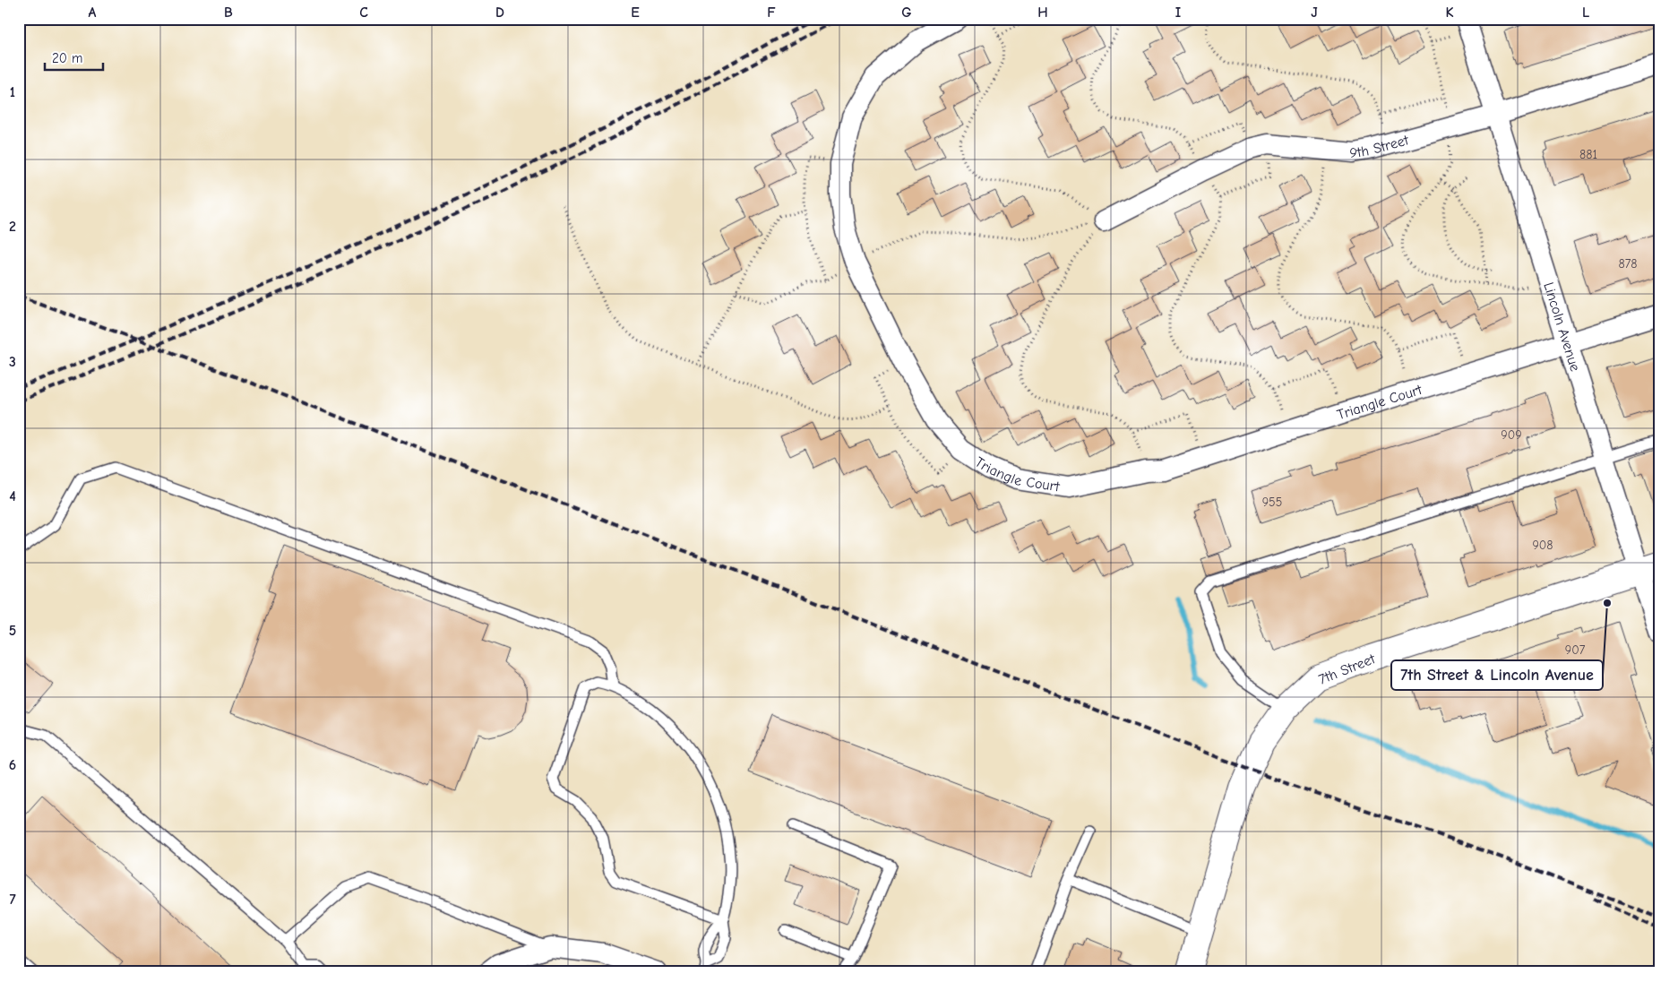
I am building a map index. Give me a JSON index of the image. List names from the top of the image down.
{
  "streets": {
    "street": [
      "9th Street",
      "Lincoln Avenue",
      "Triangle Court",
      "7th Street"
    ]
  },
  "crossings": [
    ["9th Street", "Lincoln Avenue"],
    ["Lincoln Avenue", "Triangle Court"],
    ["Lincoln Avenue", "7th Street"]
  ],
  "places": ["7th Street & Lincoln Avenue"],
  "house_numbers": [
    "881",
    "878",
    "909",
    "955",
    "908",
    "907"
  ],
  "scale_bar": "20 m",
  "grid": {
    "columns": [
      "A",
      "B",
      "C",
      "D",
      "E",
      "F",
      "G",
      "H",
      "I",
      "J",
      "K",
      "L"
    ],
    "rows": [
      "1",
      "2",
      "3",
      "4",
      "5",
      "6",
      "7"
    ]
  }
}
